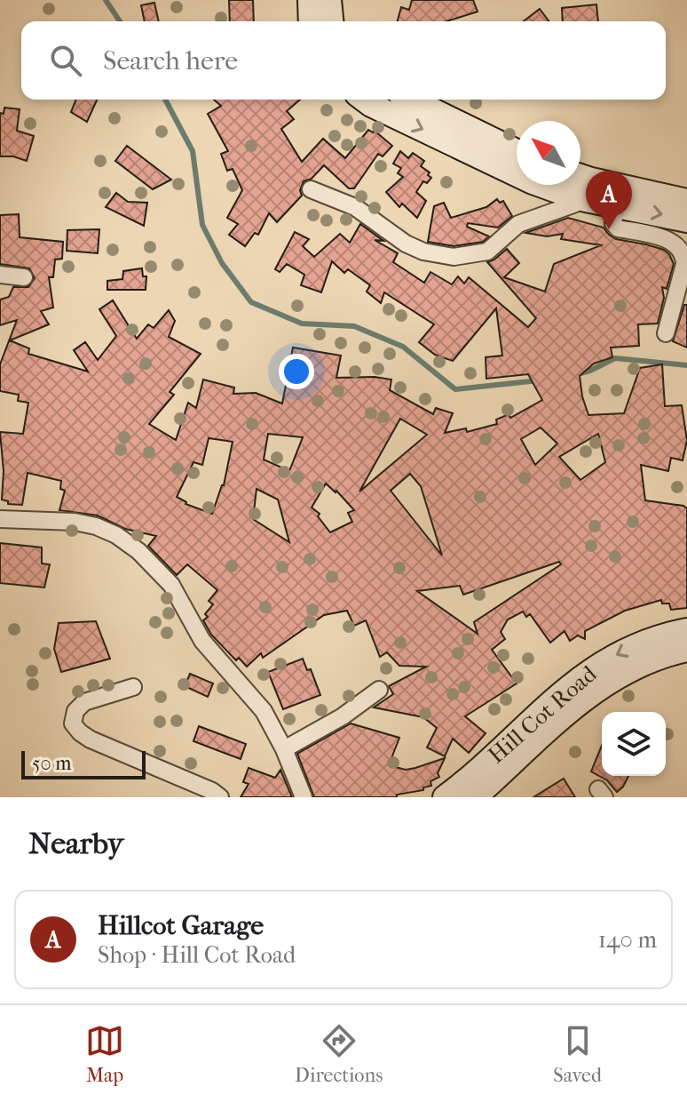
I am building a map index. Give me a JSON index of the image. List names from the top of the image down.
{
  "streets": {
    "main road": ["Hill Cot Road"]
  },
  "scale_bar": "50 m",
  "north": "top left",
  "page": {
    "search": "Search here",
    "pins": "A",
    "scale": "50 m",
    "heading": "Nearby",
    "list": [
      {
        "mark": "A",
        "name": "Hillcot Garage",
        "note": "Shop · Hill Cot Road",
        "value": "140 m"
      }
    ],
    "nav": ["Map", "Directions", "Saved"]
  }
}
